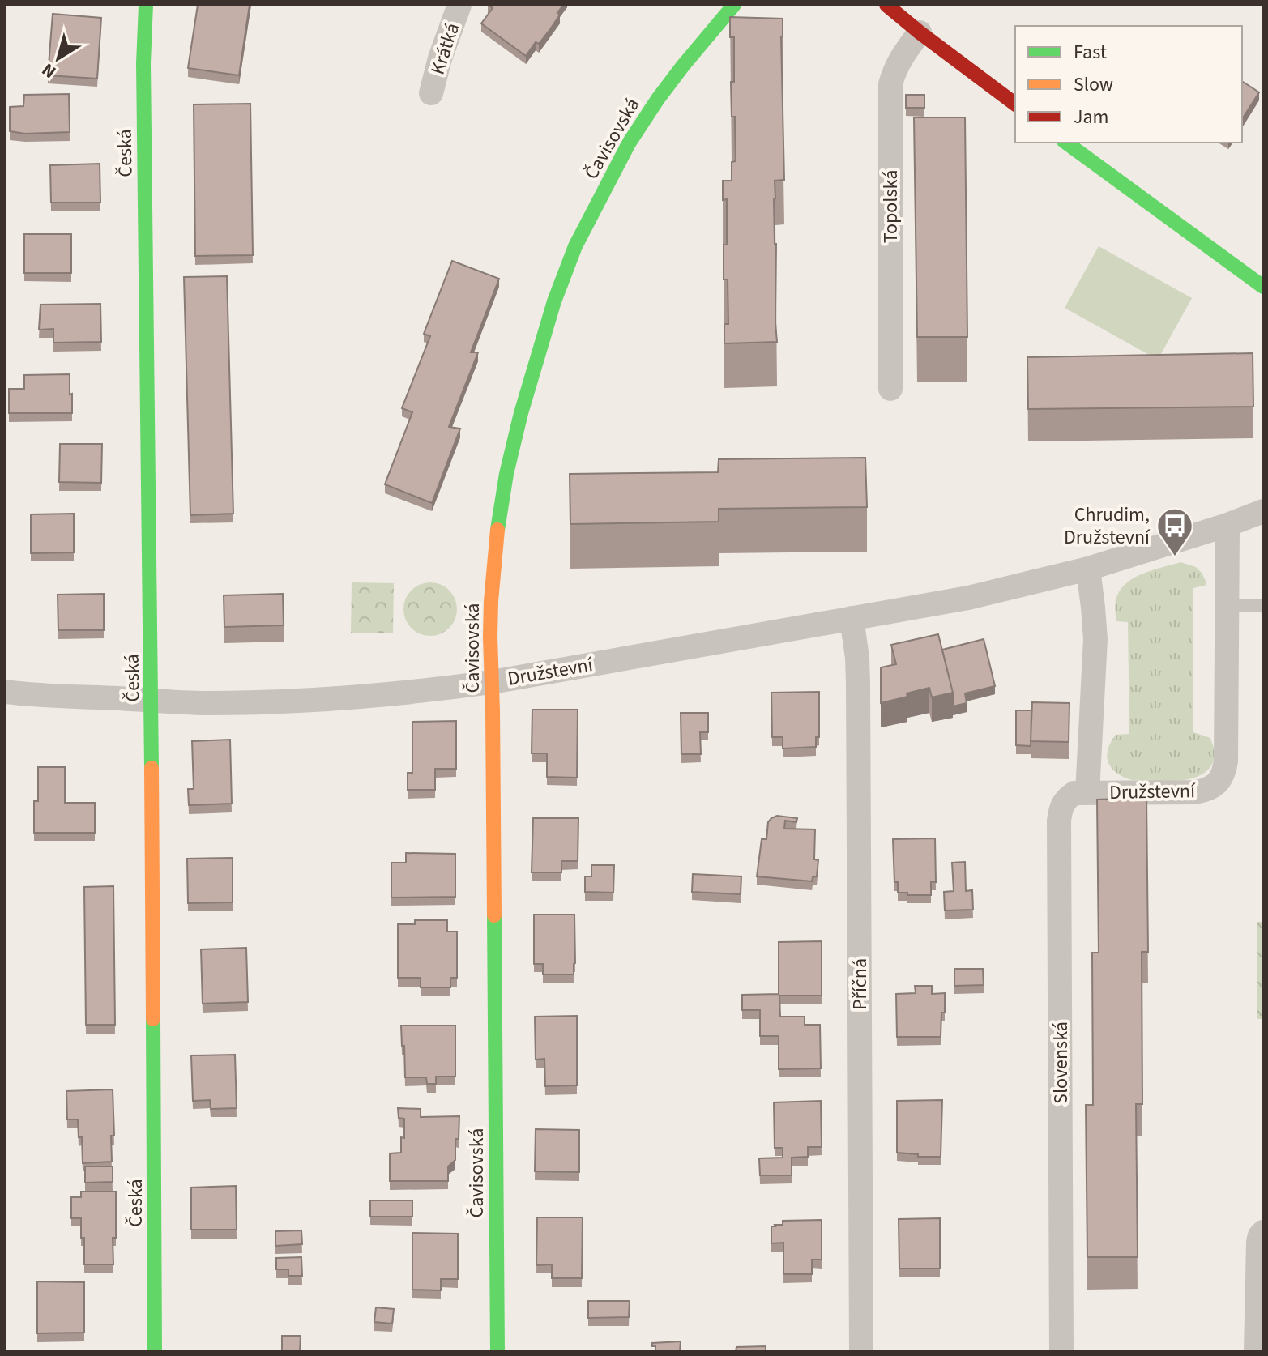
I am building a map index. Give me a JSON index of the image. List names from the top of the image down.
{
  "streets": {
    "street": [
      "Krátká",
      "Čavisovská",
      "Česká",
      "Topolská",
      "Družstevní",
      "Příčná",
      "Slovenská"
    ]
  },
  "crossings": [
    ["Čavisovská", "Družstevní"],
    ["Česká", "Družstevní"],
    ["Družstevní", "Příčná"],
    ["Družstevní", "Slovenská"]
  ],
  "places": {
    "bus stop": ["Chrudim, Družstevní"]
  },
  "legend": ["Fast", "Slow", "Jam"],
  "north": "bottom left"
}
